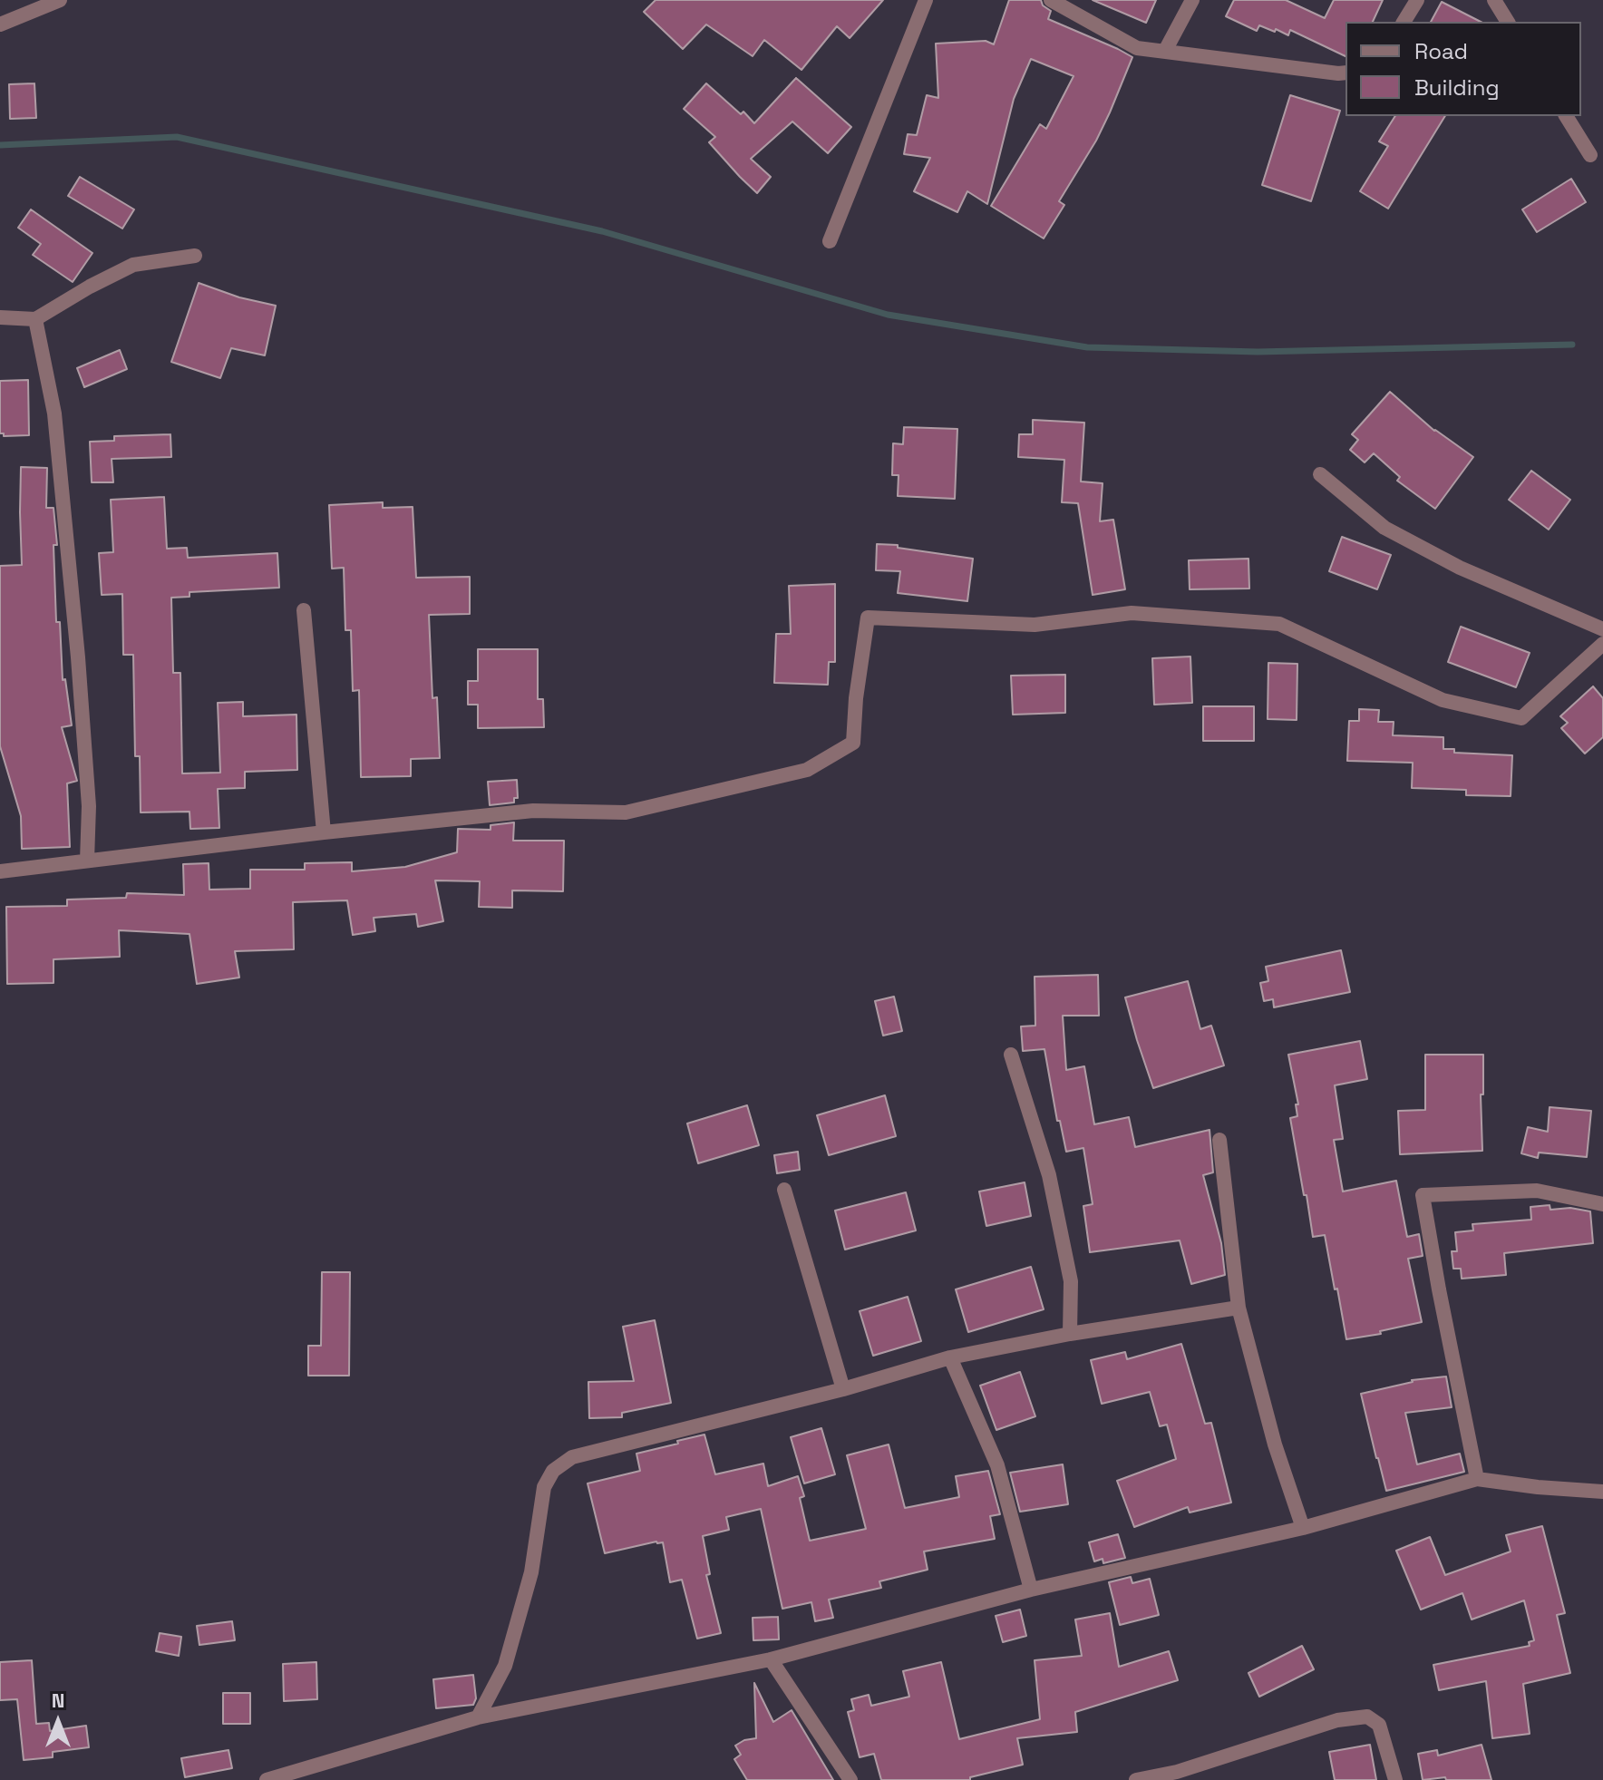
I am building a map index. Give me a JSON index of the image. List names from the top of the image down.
{
  "legend": ["Road", "Building"],
  "north": "top"
}
